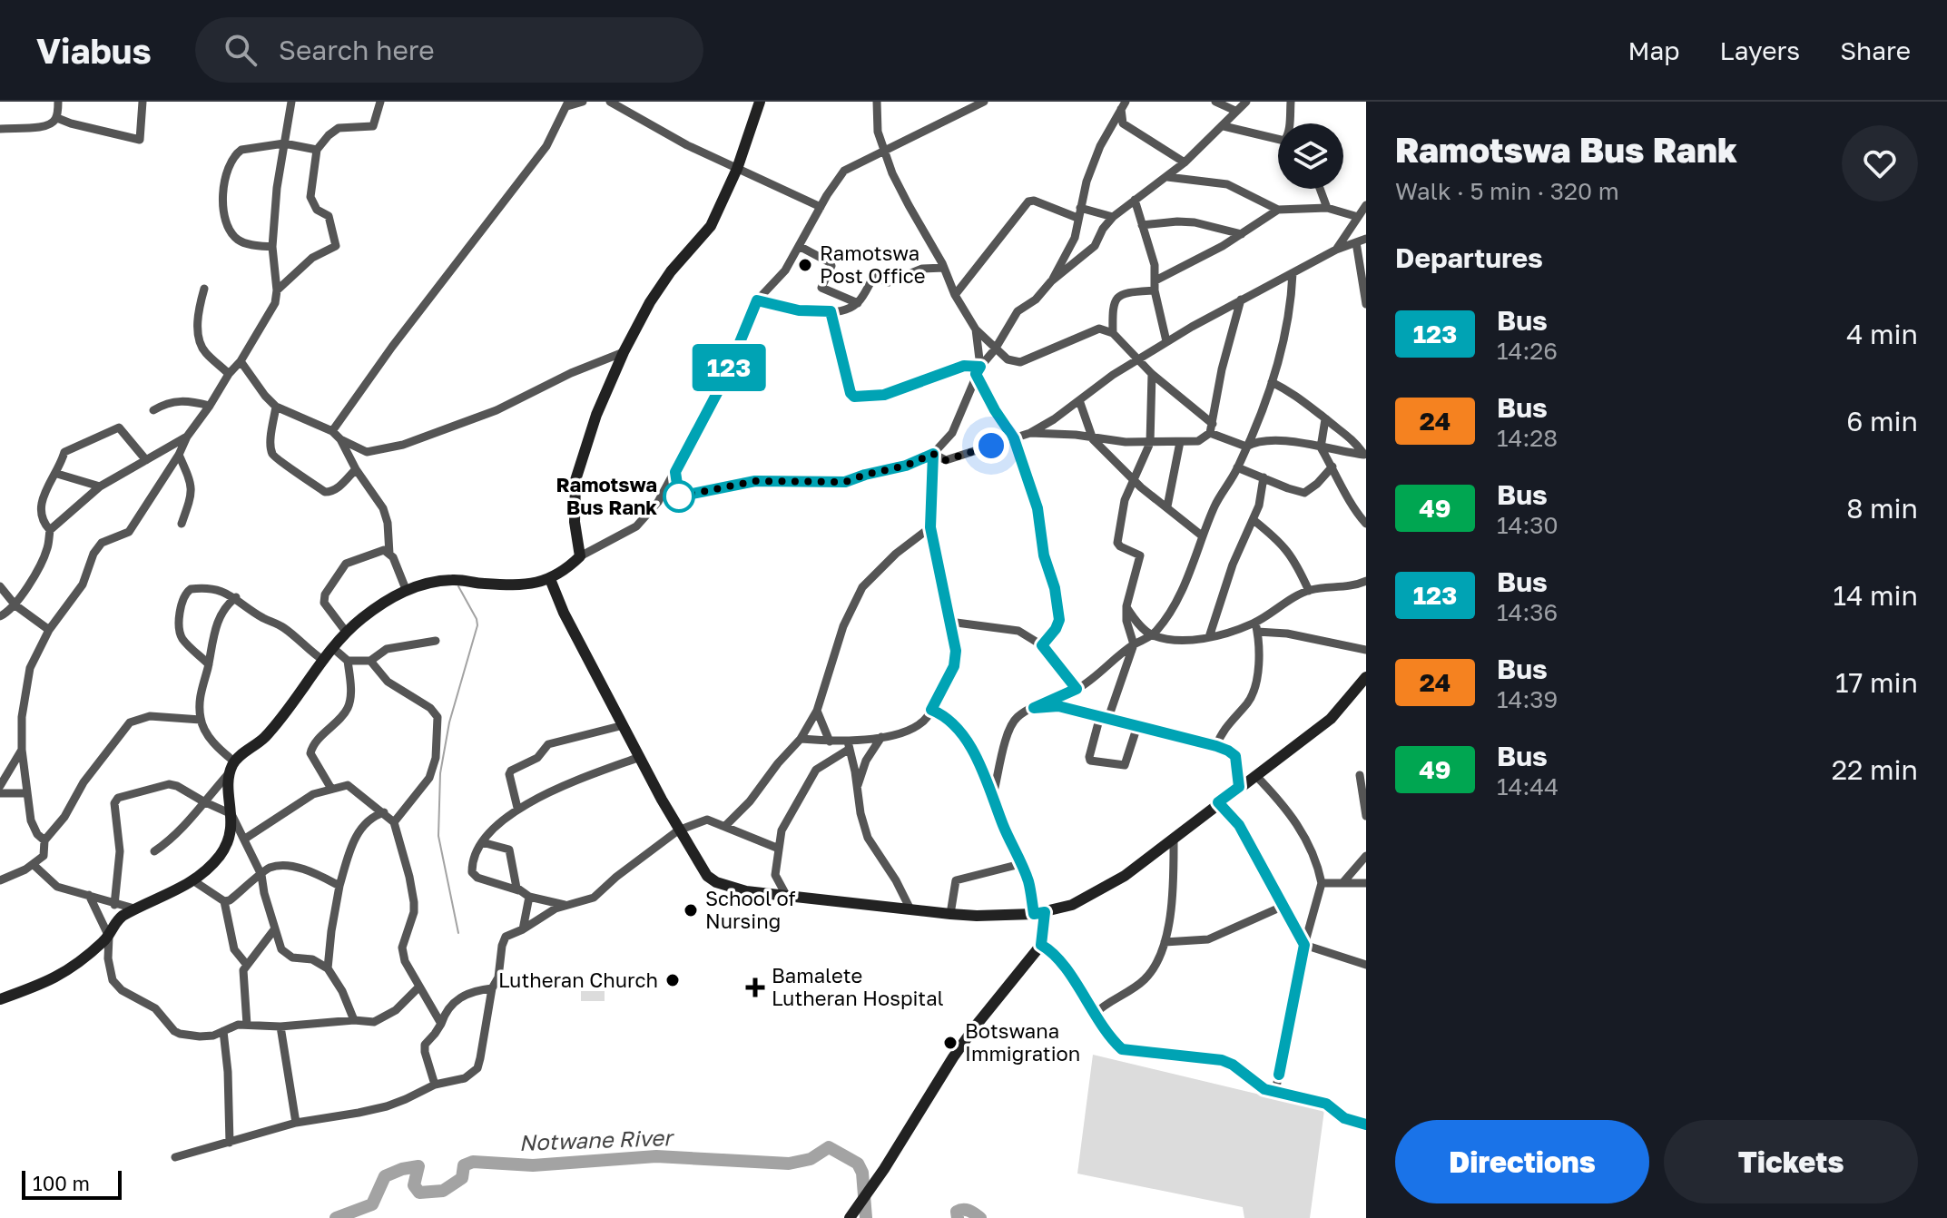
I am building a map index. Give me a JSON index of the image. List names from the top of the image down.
{
  "water": ["Notwane River"],
  "places": {
    "other": [
      "Ramotswa Post Office",
      "Ramotswa Bus Rank",
      "School of Nursing",
      "Lutheran Church",
      "Botswana Immigration"
    ],
    "health": ["Bamalete Lutheran Hospital"]
  },
  "lines": ["bus line 123"],
  "scale_bar": "100 m",
  "page": {
    "header": "Viabus",
    "search": "Search here",
    "nav": ["Map", "Layers", "Share"],
    "on_map": "123",
    "heading": [
      ["Ramotswa Bus Rank", "Walk · 5 min · 320 m"],
      "Departures"
    ],
    "list": [
      {
        "mark": "123",
        "name": "Bus",
        "note": "14:26",
        "value": "4 min"
      },
      {
        "mark": "24",
        "name": "Bus",
        "note": "14:28",
        "value": "6 min"
      },
      {
        "mark": "49",
        "name": "Bus",
        "note": "14:30",
        "value": "8 min"
      },
      {
        "mark": "123",
        "name": "Bus",
        "note": "14:36",
        "value": "14 min"
      },
      {
        "mark": "24",
        "name": "Bus",
        "note": "14:39",
        "value": "17 min"
      },
      {
        "mark": "49",
        "name": "Bus",
        "note": "14:44",
        "value": "22 min"
      }
    ],
    "buttons": ["Directions", "Tickets"],
    "scale": "100 m"
  }
}
